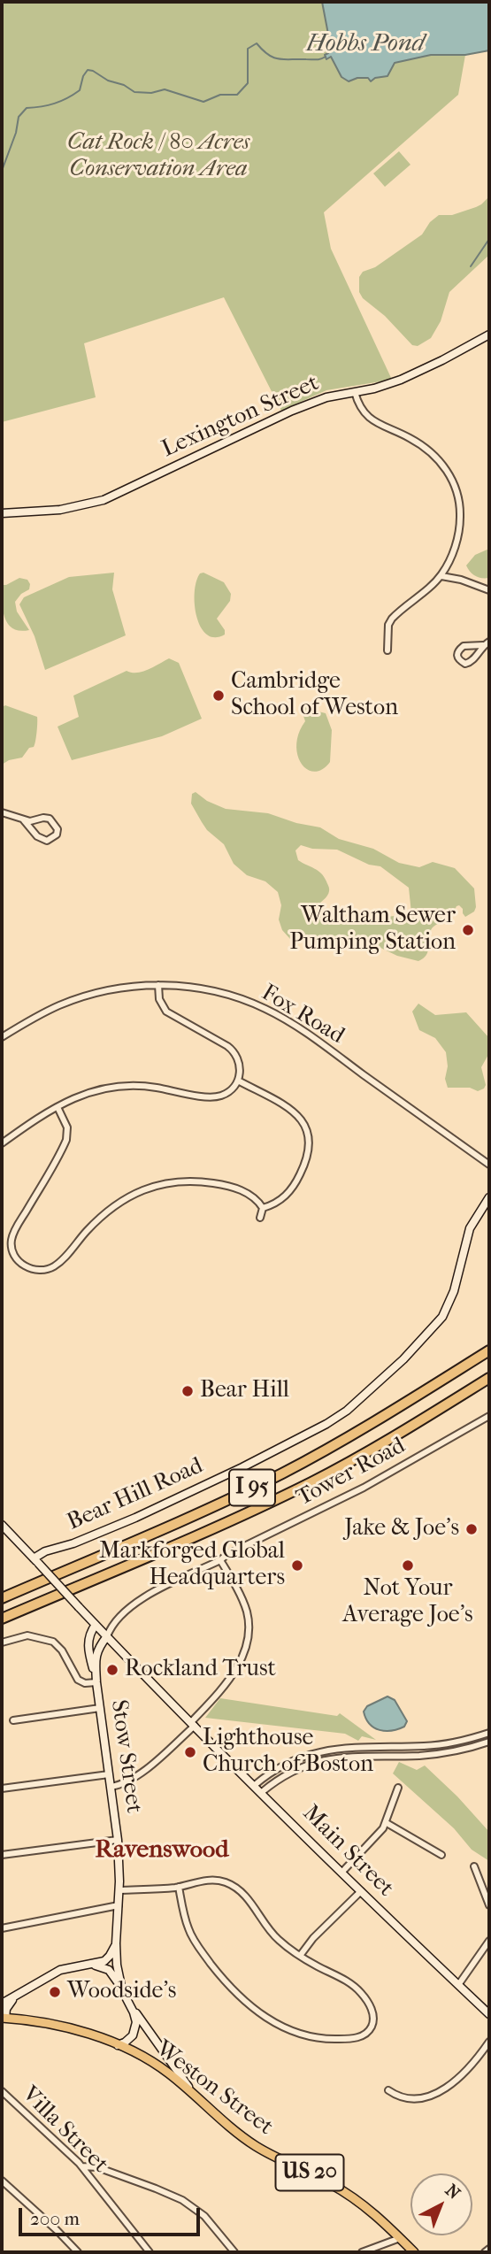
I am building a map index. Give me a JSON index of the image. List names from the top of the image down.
{
  "streets": {
    "highway": ["I 95"],
    "main road": ["Weston Street", "US 20"],
    "street": [
      "Lexington Street",
      "Fox Road",
      "Tower Road",
      "Bear Hill Road",
      "Stow Street",
      "Main Street",
      "Villa Street"
    ]
  },
  "crossings": [
    ["Tower Road", "Stow Street"],
    ["Tower Road", "Main Street"],
    ["Bear Hill Road", "Main Street"],
    ["Stow Street", "Main Street"],
    ["Stow Street", "Weston Street"]
  ],
  "districts": ["Ravenswood"],
  "water": ["Hobbs Pond"],
  "parks": ["Cat Rock / 80 Acres Conservation Area"],
  "places": [
    "Cambridge School of Weston",
    "Waltham Sewer Pumping Station",
    "Bear Hill",
    "Jake & Joe's",
    "Markforged Global Headquarters",
    "Not Your Average Joe's",
    "Rockland Trust",
    "Lighthouse Church of Boston",
    "Woodside's"
  ],
  "scale_bar": "200 m",
  "north": "top right"
}
